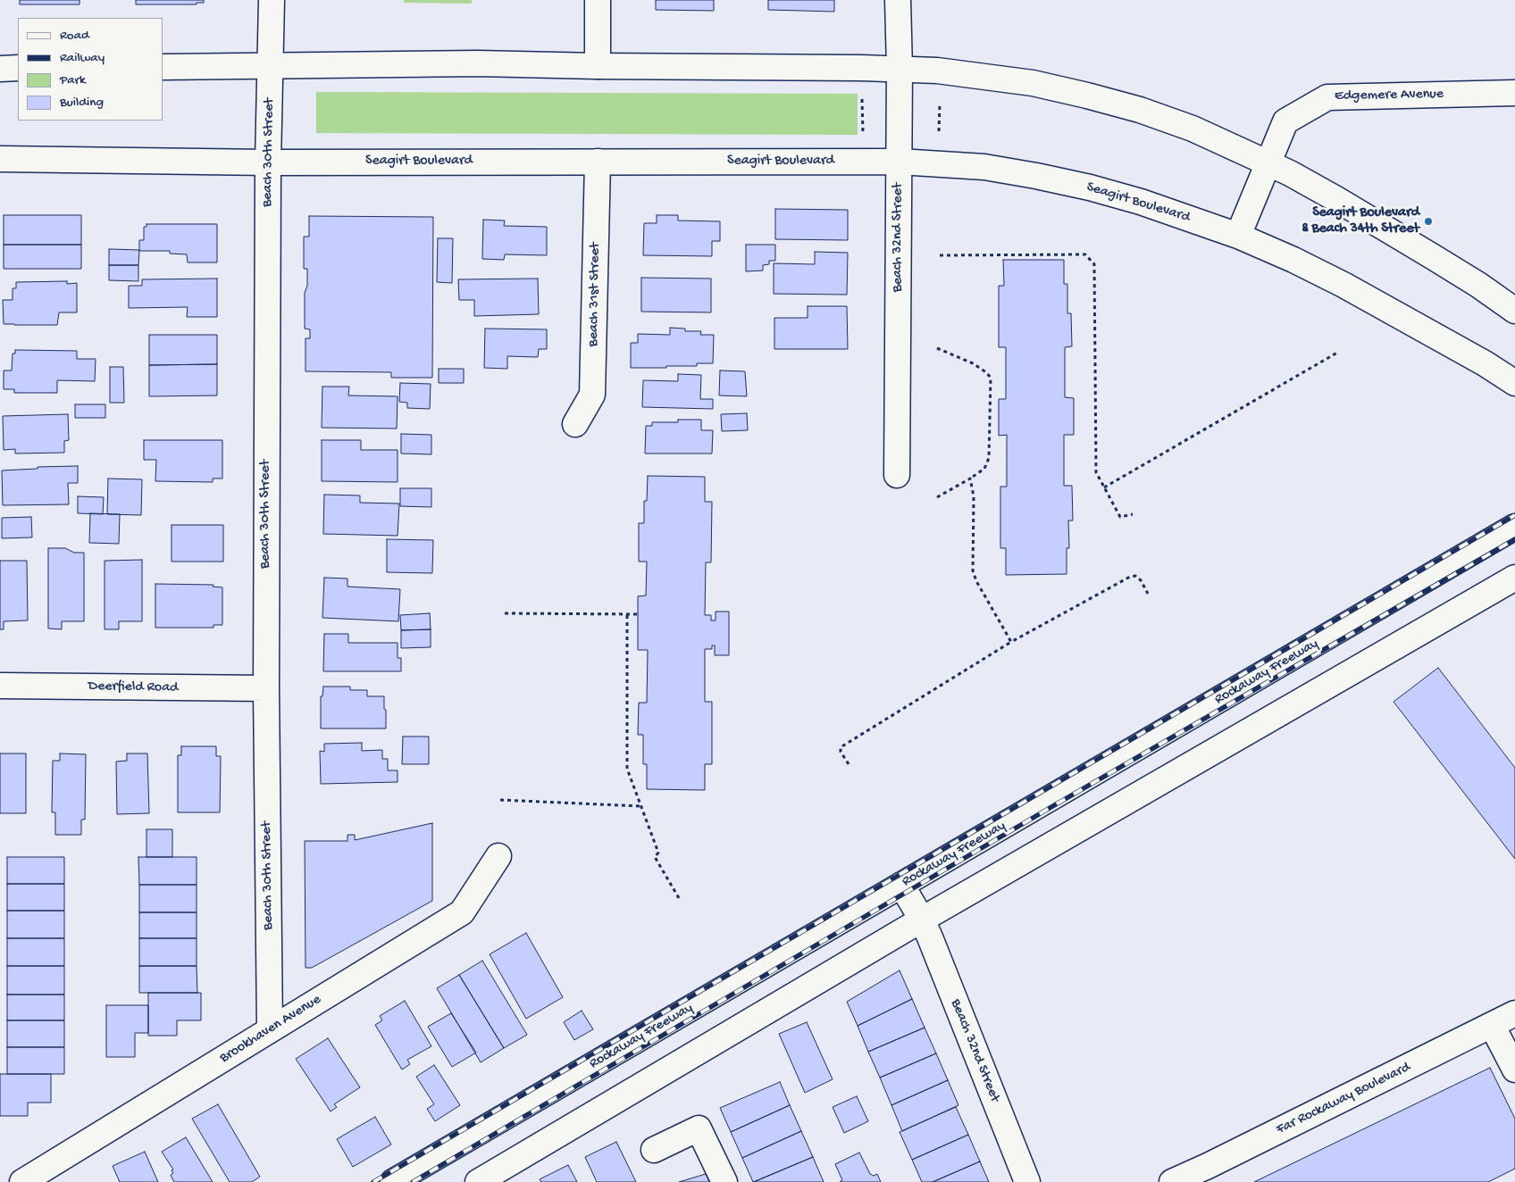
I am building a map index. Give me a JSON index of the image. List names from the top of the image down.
{
  "streets": {
    "street": [
      "Edgemere Avenue",
      "Beach 30th Street",
      "Seagirt Boulevard",
      "Beach 32nd Street",
      "Beach 31st Street",
      "Rockaway Freeway",
      "Deerfield Road",
      "Brookhaven Avenue",
      "Far Rockaway Boulevard"
    ]
  },
  "crossings": [
    ["Edgemere Avenue", "Seagirt Boulevard"],
    ["Beach 30th Street", "Seagirt Boulevard"],
    ["Beach 30th Street", "Deerfield Road"],
    ["Beach 30th Street", "Brookhaven Avenue"],
    ["Seagirt Boulevard", "Beach 32nd Street"],
    ["Seagirt Boulevard", "Beach 31st Street"],
    ["Beach 32nd Street", "Rockaway Freeway"]
  ],
  "places": ["Seagirt Boulevard & Beach 34th Street"],
  "legend": [
    "Road",
    "Railway",
    "Park",
    "Building"
  ]
}
